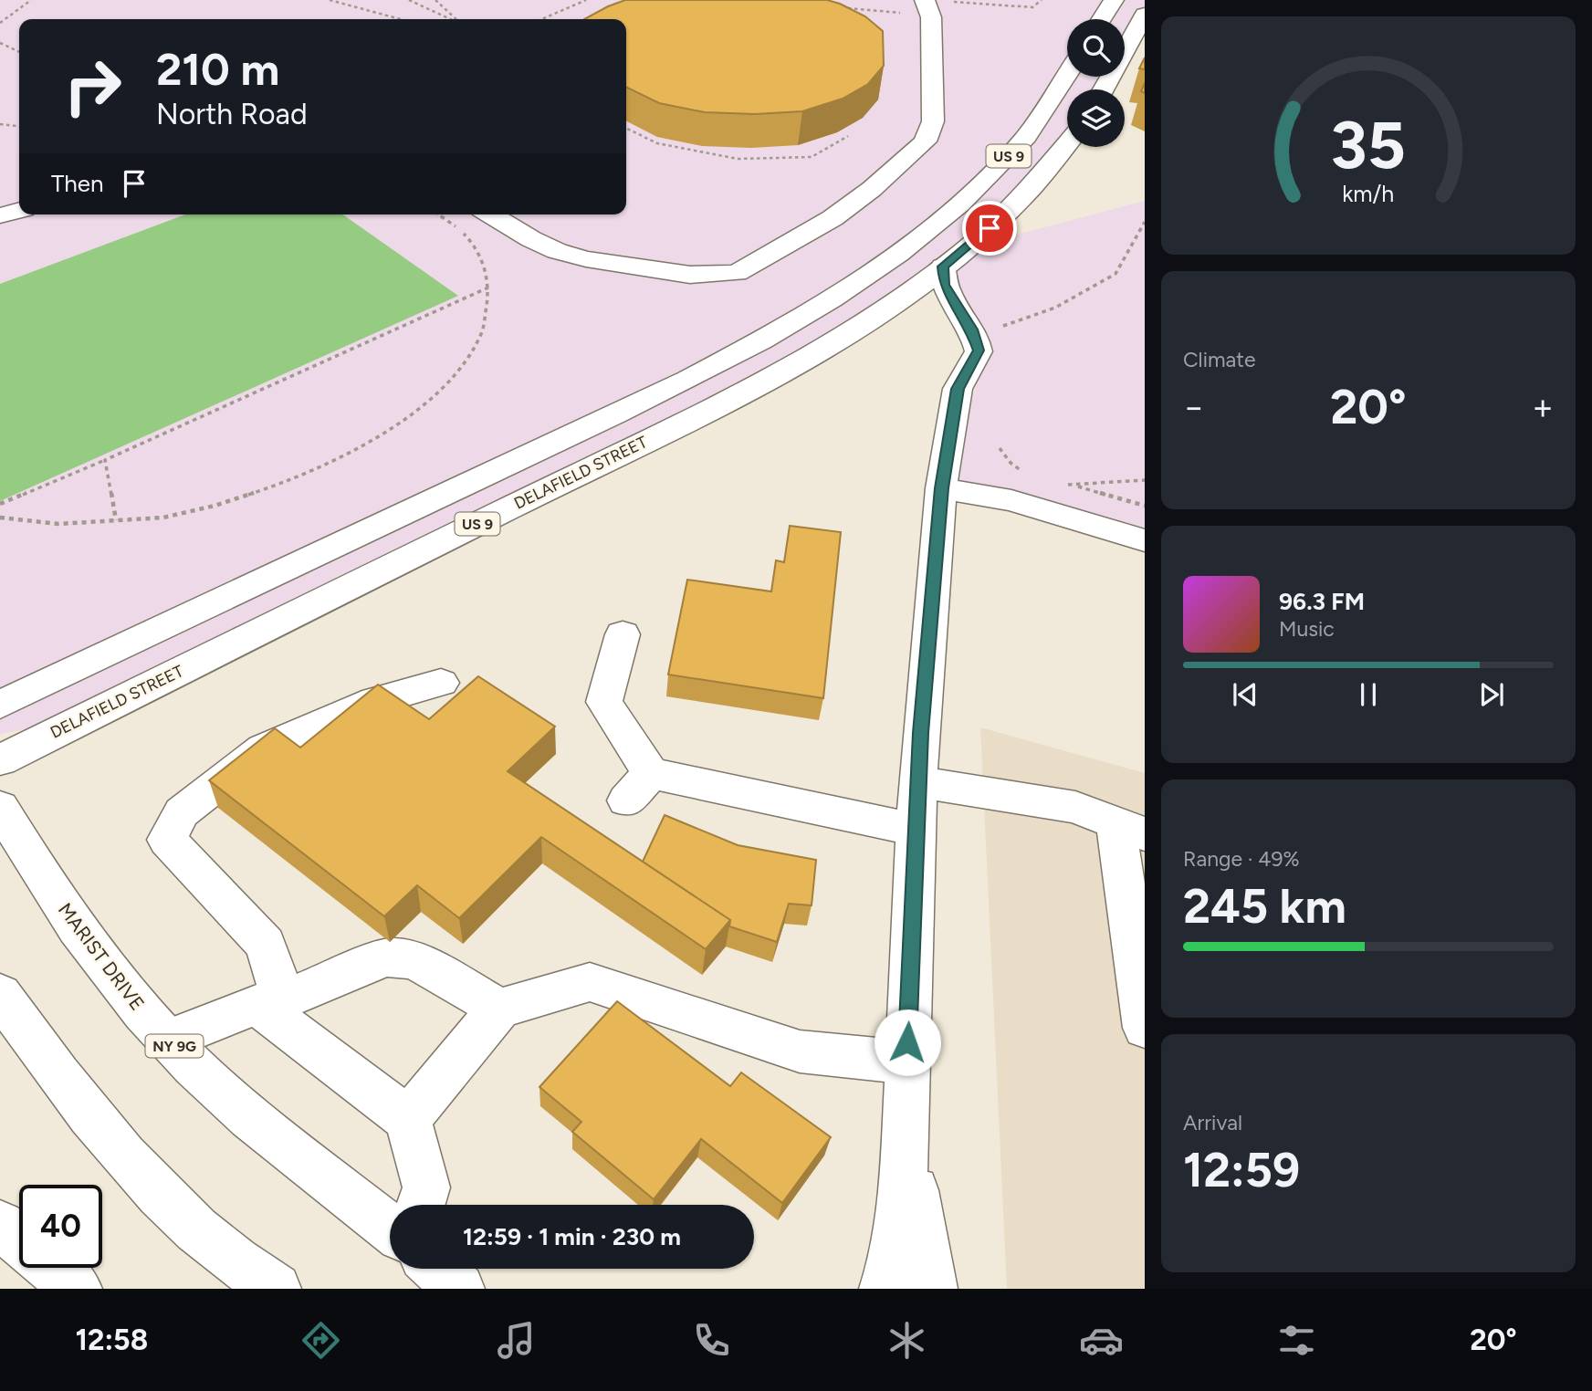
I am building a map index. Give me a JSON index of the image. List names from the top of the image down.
{
  "streets": {
    "main road": [
      "US 9",
      "DELAFIELD STREET",
      "MARIST DRIVE",
      "NY 9G"
    ]
  },
  "crossings": [
    ["US 9", "DELAFIELD STREET"]
  ],
  "page": {
    "turn": ["210 m", "North Road"],
    "then": "Then",
    "tile": [
      "Climate",
      ["Range · 49%", "245 km"],
      ["Arrival", "12:59"]
    ],
    "heat": ["−", "20°", "+"],
    "song": ["96.3 FM", "Music"],
    "limit": "40",
    "trip": "12:59 · 1 min · 230 m",
    "tabs": ["12:58", "20°"],
    "gauge": ["35", "km/h"]
  }
}
